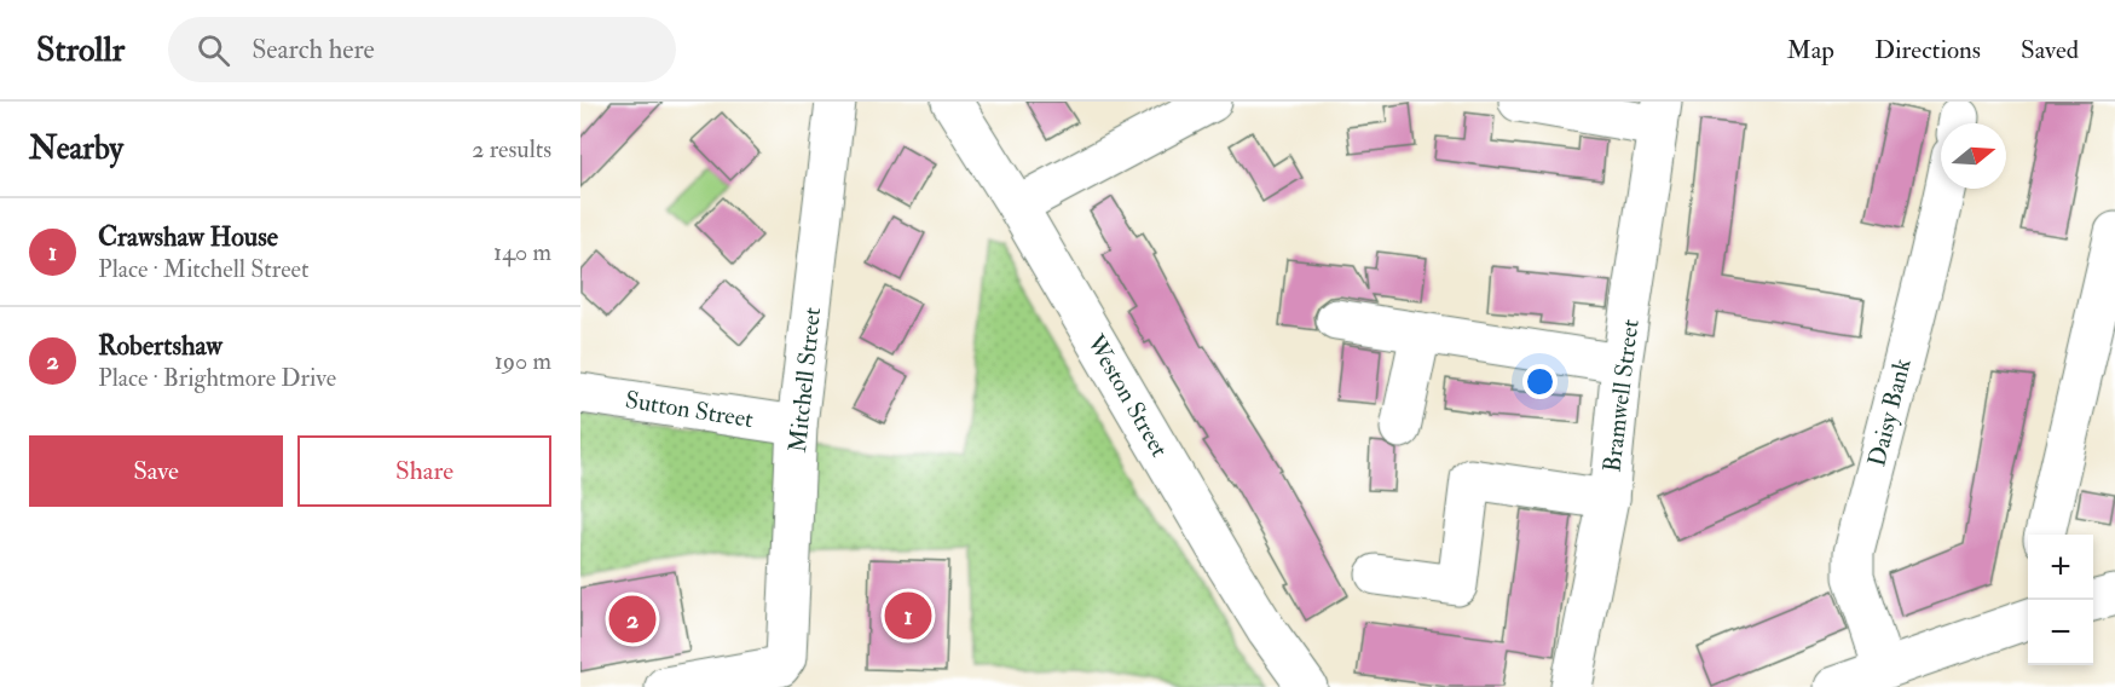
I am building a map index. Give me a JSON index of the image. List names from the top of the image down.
{
  "streets": {
    "street": [
      "Mitchell Street",
      "Weston Street",
      "Bramwell Street",
      "Sutton Street",
      "Daisy Bank"
    ]
  },
  "crossings": [
    ["Mitchell Street", "Sutton Street"]
  ],
  "north": "right",
  "page": {
    "header": "Strollr",
    "search": "Search here",
    "nav": ["Map", "Directions", "Saved"],
    "heading": ["Nearby", "2 results"],
    "list": [
      {
        "mark": "1",
        "name": "Crawshaw House",
        "note": "Place · Mitchell Street",
        "value": "140 m"
      },
      {
        "mark": "2",
        "name": "Robertshaw",
        "note": "Place · Brightmore Drive",
        "value": "190 m"
      }
    ],
    "buttons": ["Save", "Share"],
    "map_buttons": ["+", "−"],
    "pins": ["1", "2"]
  }
}
